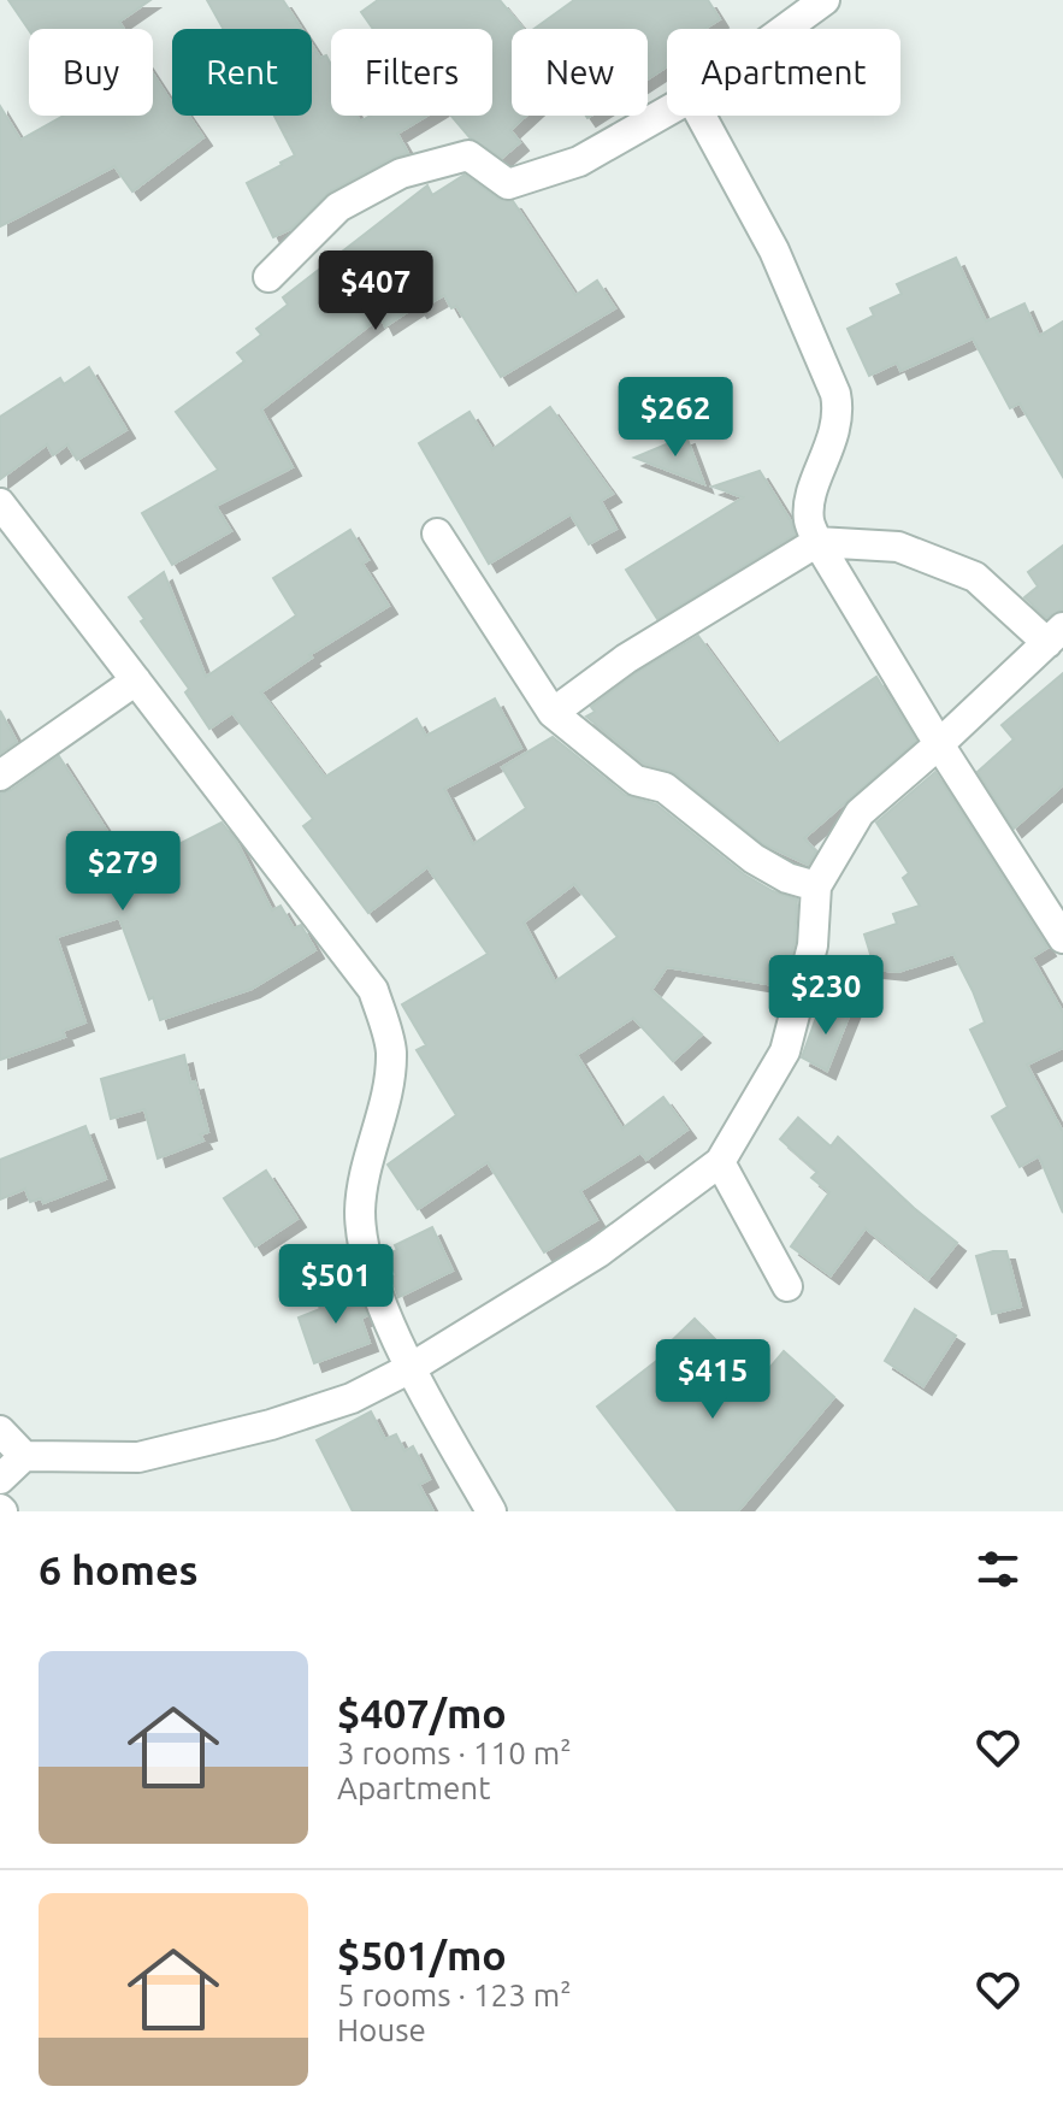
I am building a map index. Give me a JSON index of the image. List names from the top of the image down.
{
  "page": {
    "chip": [
      "Buy",
      "Rent",
      "Filters",
      "New",
      "Apartment"
    ],
    "price": [
      "$407",
      "$262",
      "$279",
      "$230",
      "$501",
      "$415"
    ],
    "heading": "6 homes",
    "list": [
      {
        "name": "$407/mo",
        "note": "3 rooms · 110 m² · Apartment"
      },
      {
        "name": "$501/mo",
        "note": "5 rooms · 123 m² · House"
      }
    ]
  }
}
